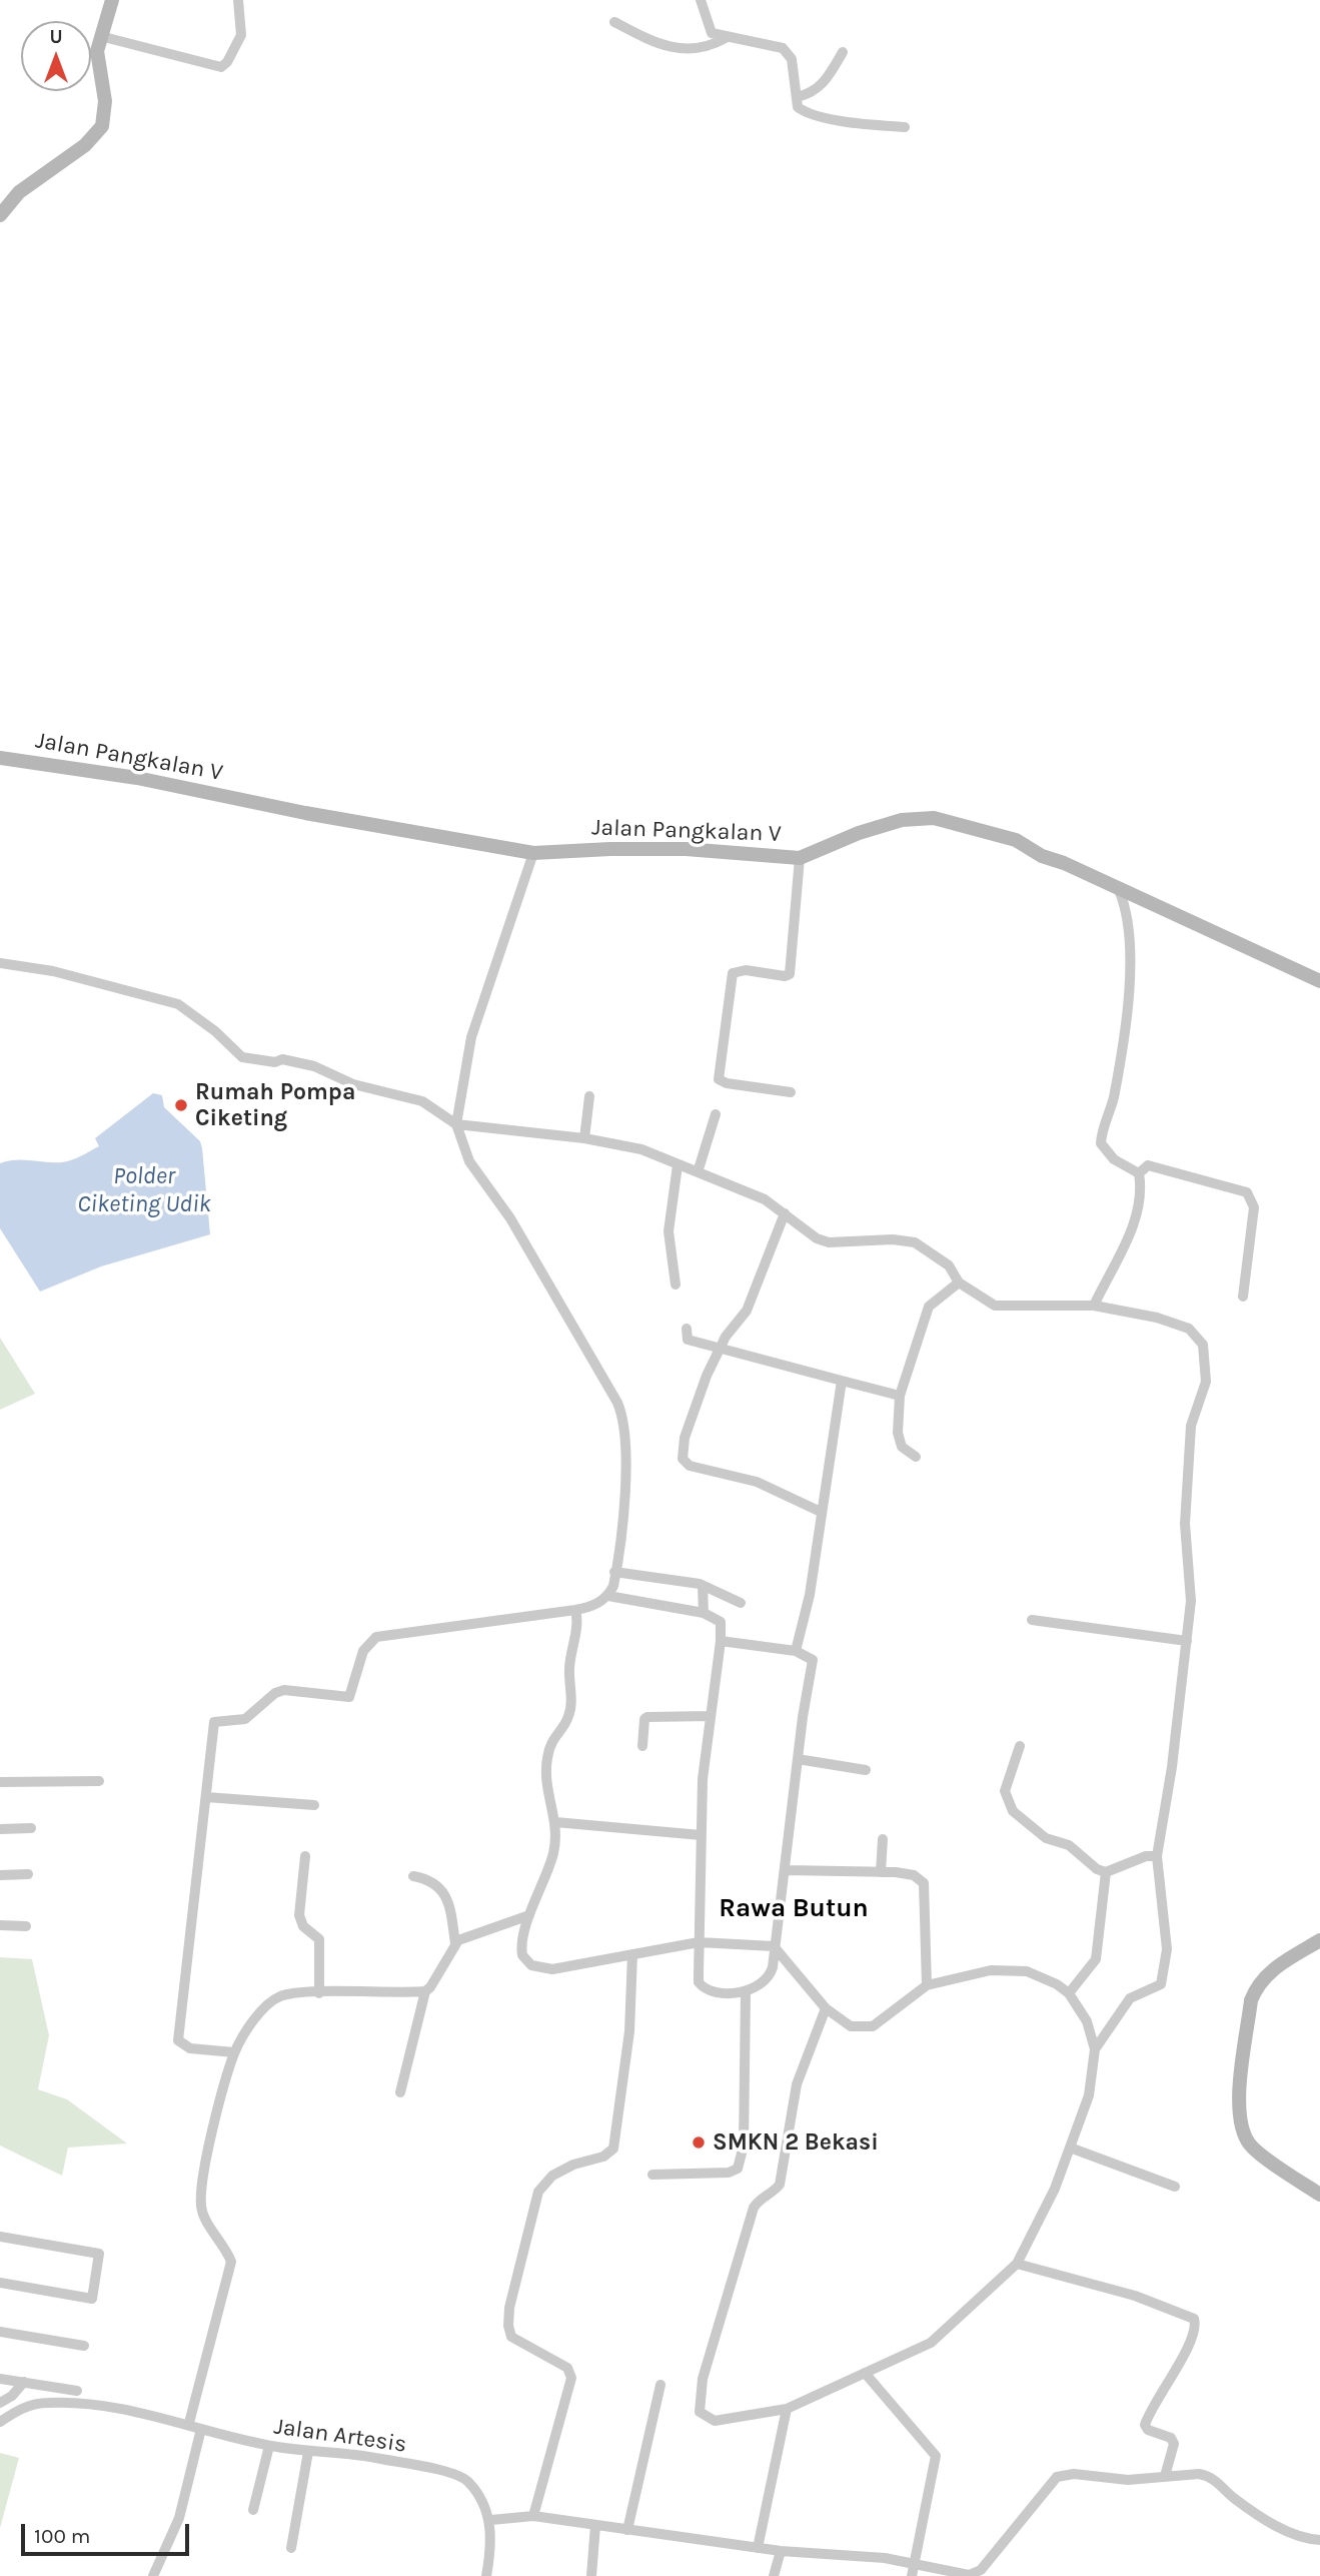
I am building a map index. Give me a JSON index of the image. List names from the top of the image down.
{
  "streets": {
    "street": ["Jalan Pangkalan V", "Jalan Artesis"]
  },
  "districts": ["Rawa Butun"],
  "water": ["Polder Ciketing Udik"],
  "places": ["Rumah Pompa Ciketing", "SMKN 2 Bekasi"],
  "scale_bar": "100 m",
  "north": "top"
}
